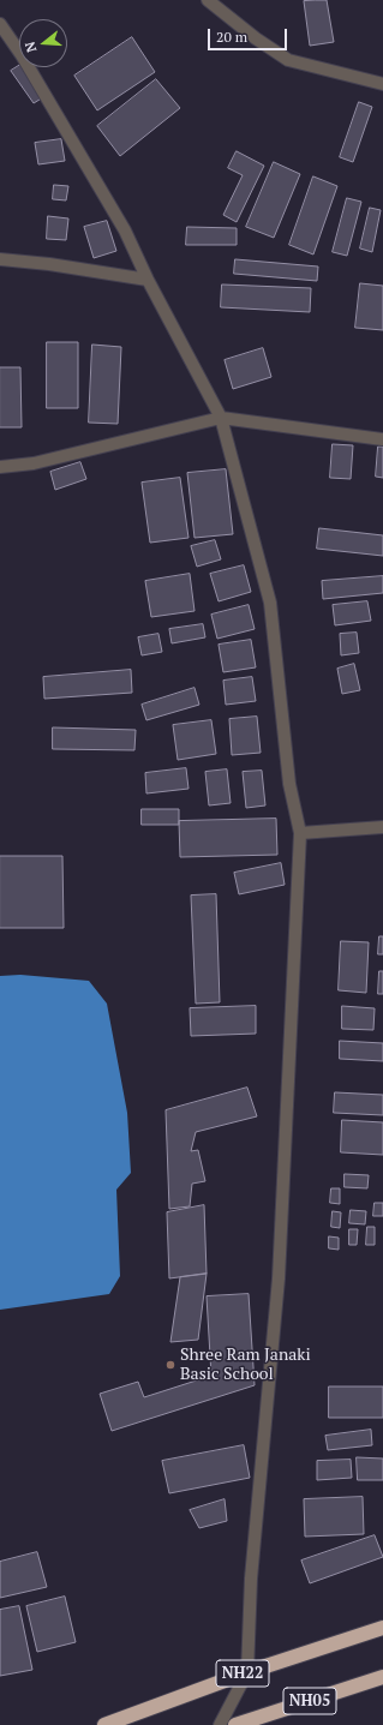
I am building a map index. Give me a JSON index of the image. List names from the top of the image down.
{
  "streets": {
    "highway": ["NH22", "NH05"]
  },
  "places": ["Shree Ram Janaki Basic School"],
  "scale_bar": "20 m",
  "north": "left"
}
